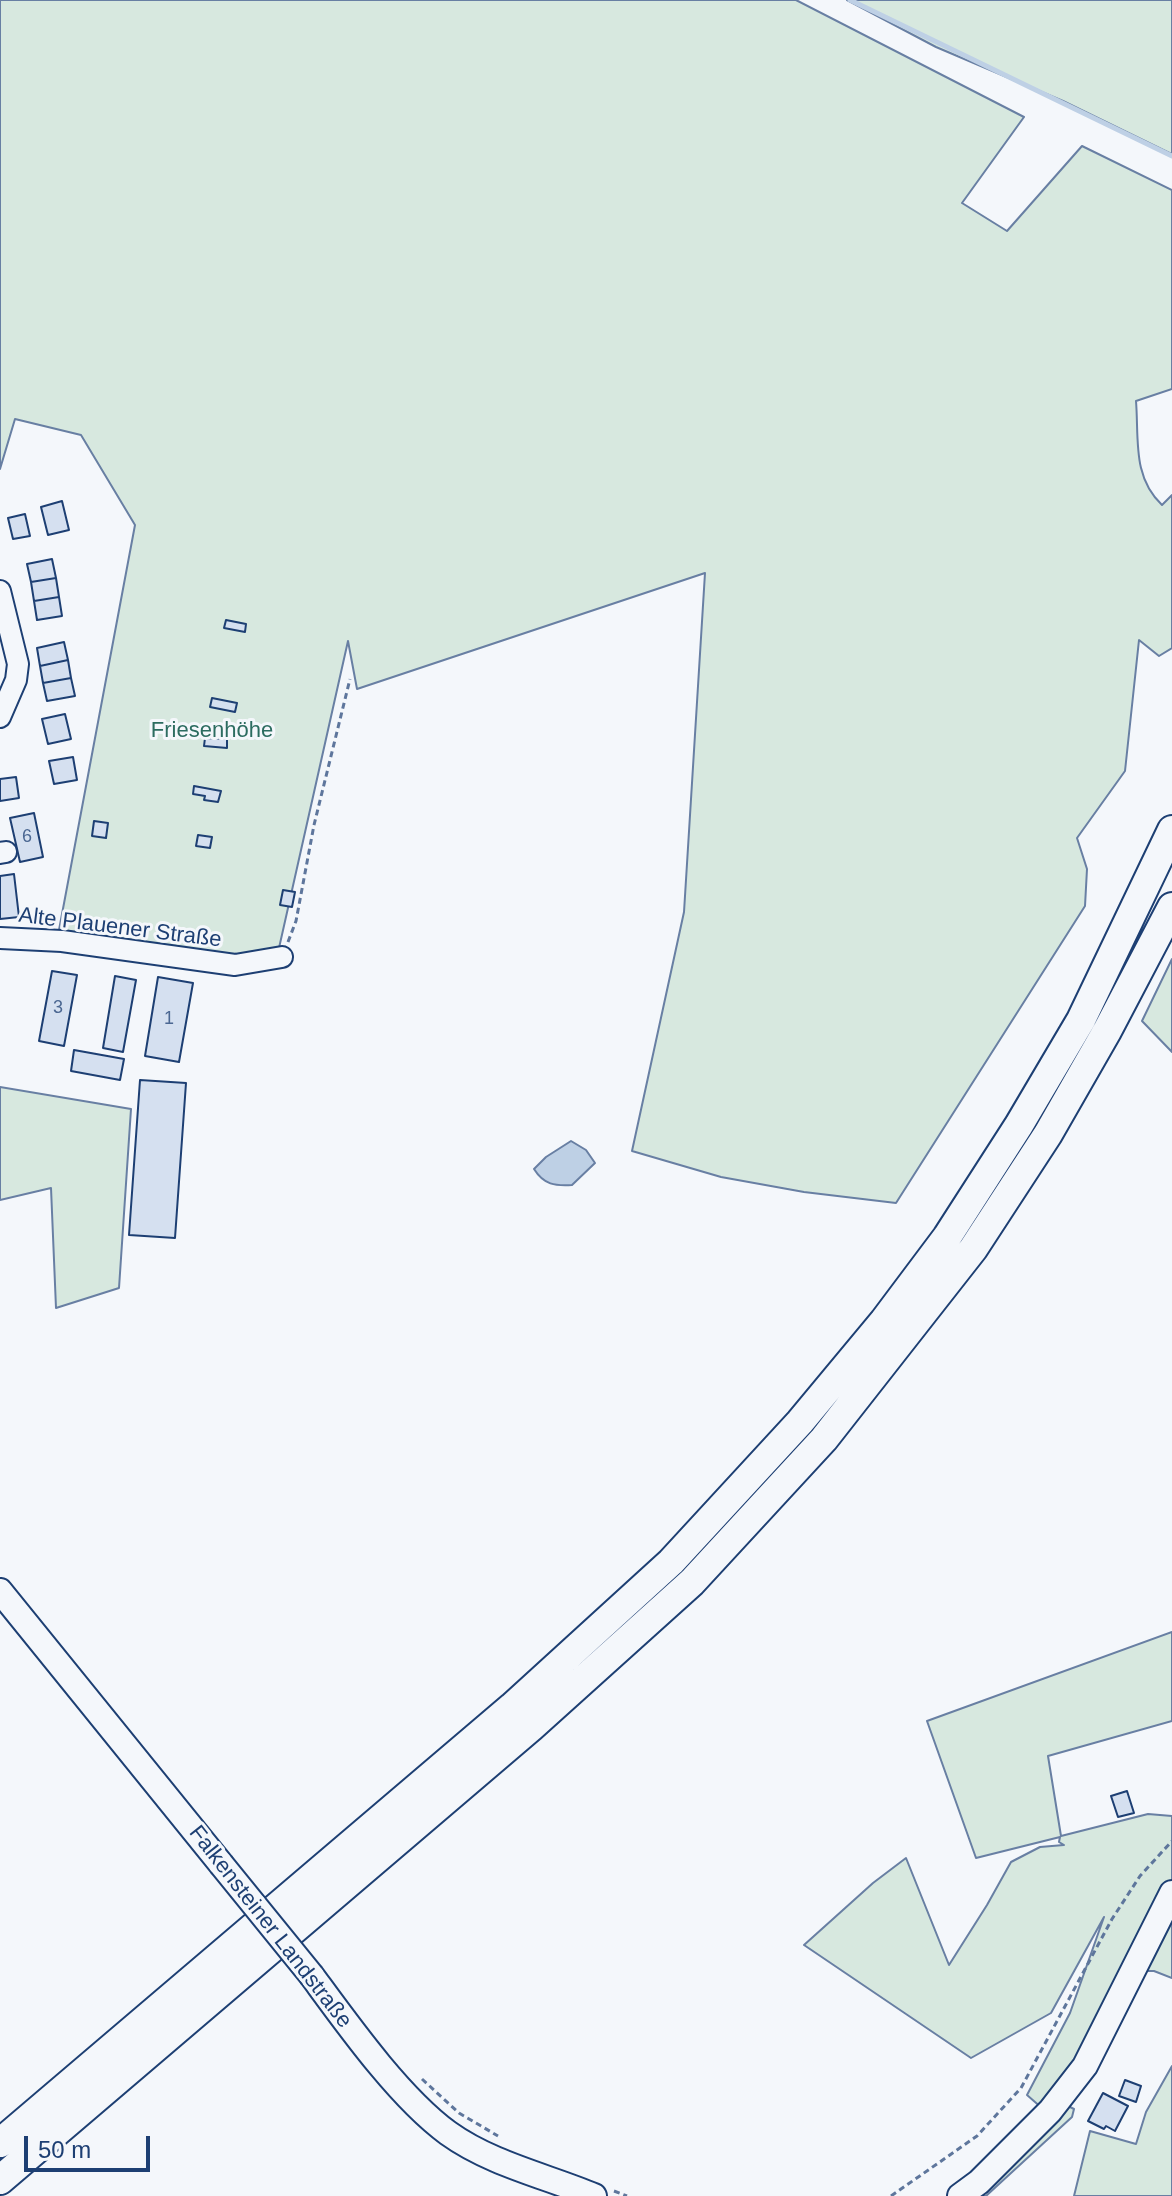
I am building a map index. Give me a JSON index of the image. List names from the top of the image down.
{
  "streets": {
    "main road": ["Falkensteiner Landstraße"],
    "street": ["Alte Plauener Straße"]
  },
  "parks": ["Friesenhöhe"],
  "house_numbers": ["6", "3", "1"],
  "scale_bar": "50 m"
}
